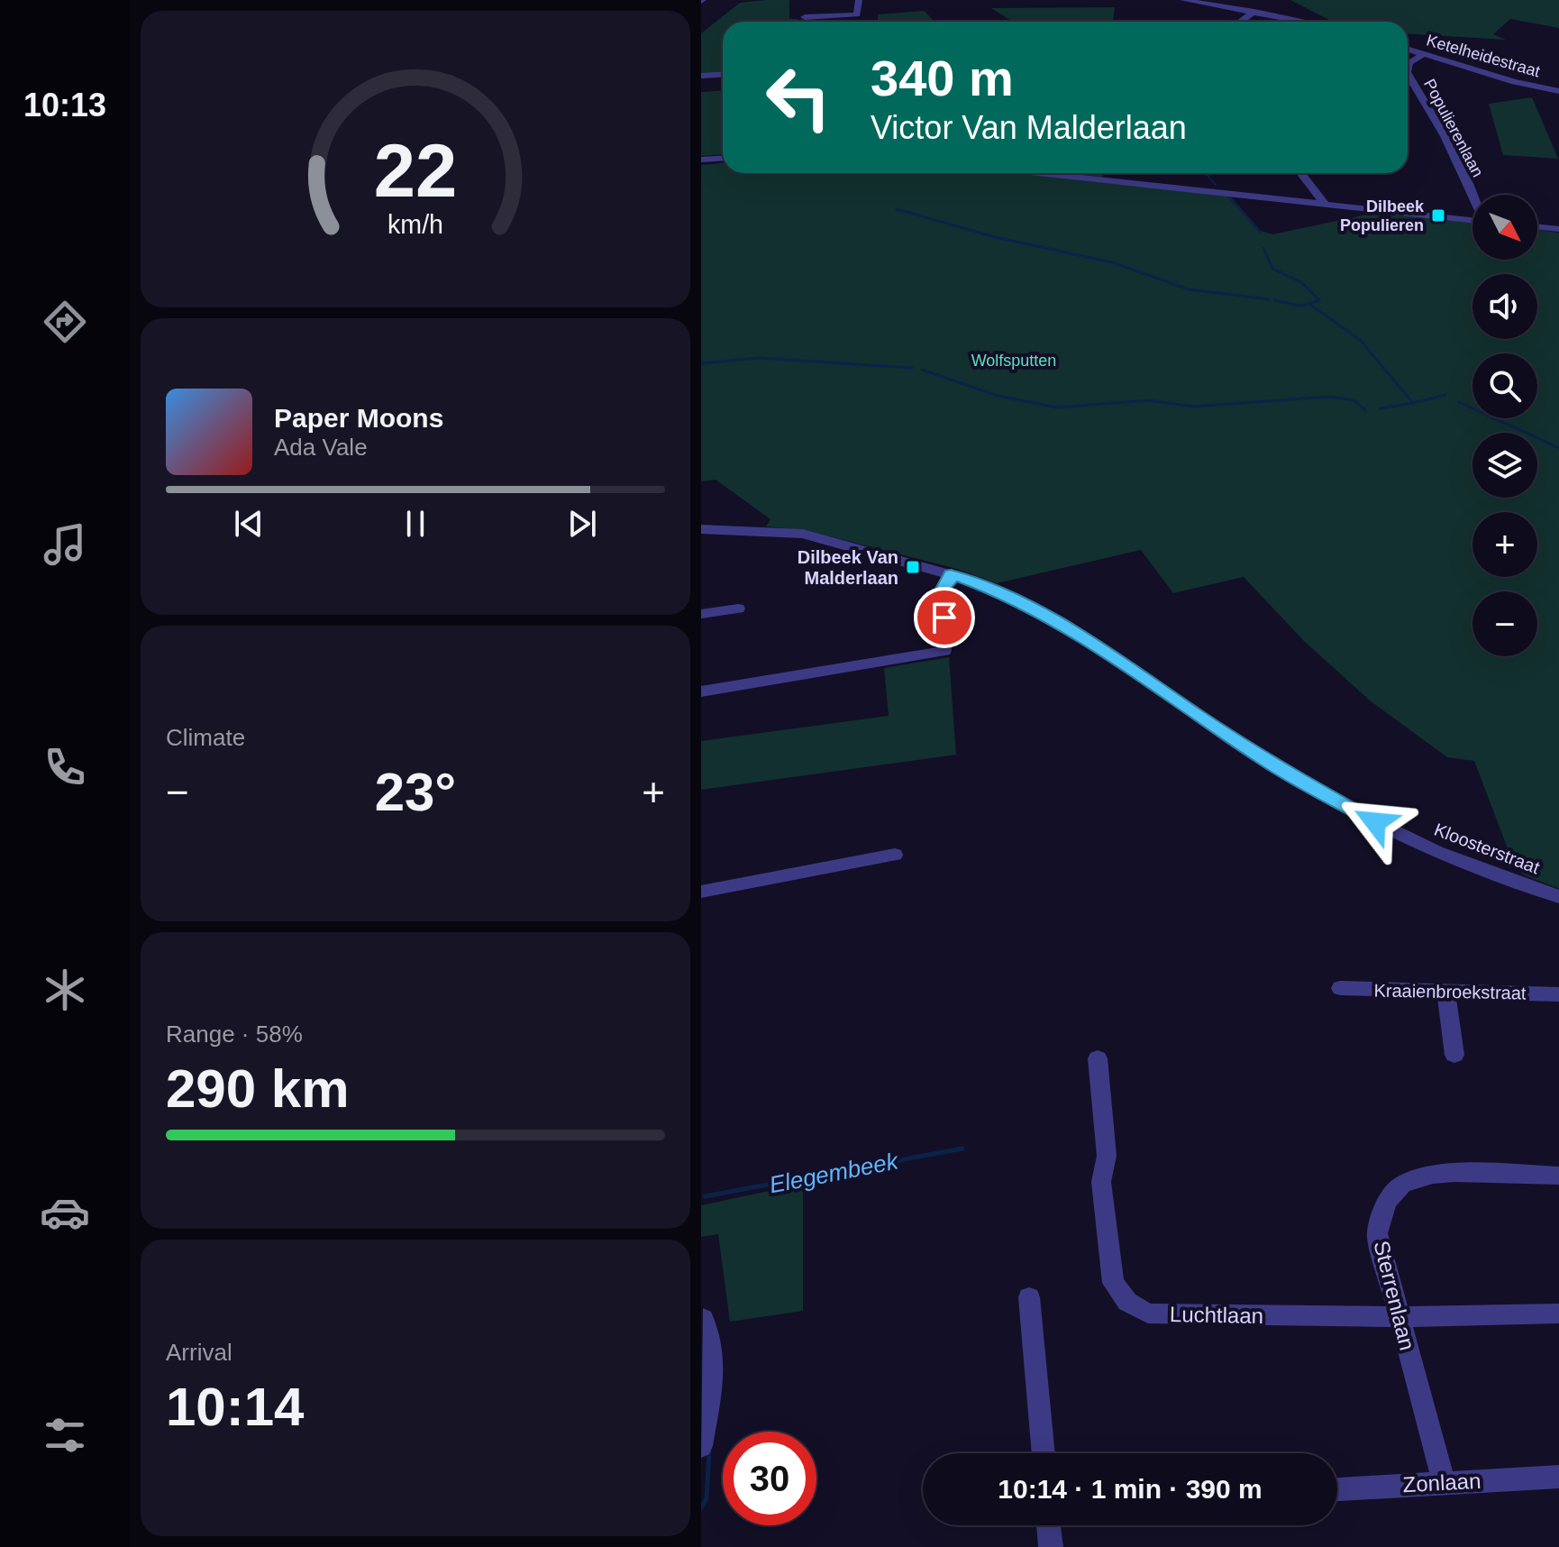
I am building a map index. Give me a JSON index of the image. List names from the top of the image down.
{
  "streets": {
    "street": [
      "Ketelheidestraat",
      "Populierenlaan",
      "Kloosterstraat",
      "Kraaienbroekstraat",
      "Sterrenlaan",
      "Luchtlaan",
      "Zonlaan"
    ]
  },
  "crossings": [
    ["Ketelheidestraat", "Populierenlaan"],
    ["Sterrenlaan", "Luchtlaan"],
    ["Sterrenlaan", "Zonlaan"]
  ],
  "water": ["Elegembeek"],
  "parks": ["Wolfsputten"],
  "places": {
    "transit": ["Dilbeek Populieren", "Dilbeek Van Malderlaan"]
  },
  "north": "bottom right",
  "page": {
    "tabs": "10:13",
    "turn": ["340 m", "Victor Van Malderlaan"],
    "map_buttons": ["+", "−"],
    "song": ["Paper Moons", "Ada Vale"],
    "tile": [
      "Climate",
      ["Range · 58%", "290 km"],
      ["Arrival", "10:14"]
    ],
    "heat": ["−", "23°", "+"],
    "limit": "30",
    "trip": "10:14 · 1 min · 390 m",
    "gauge": ["22", "km/h"]
  }
}
